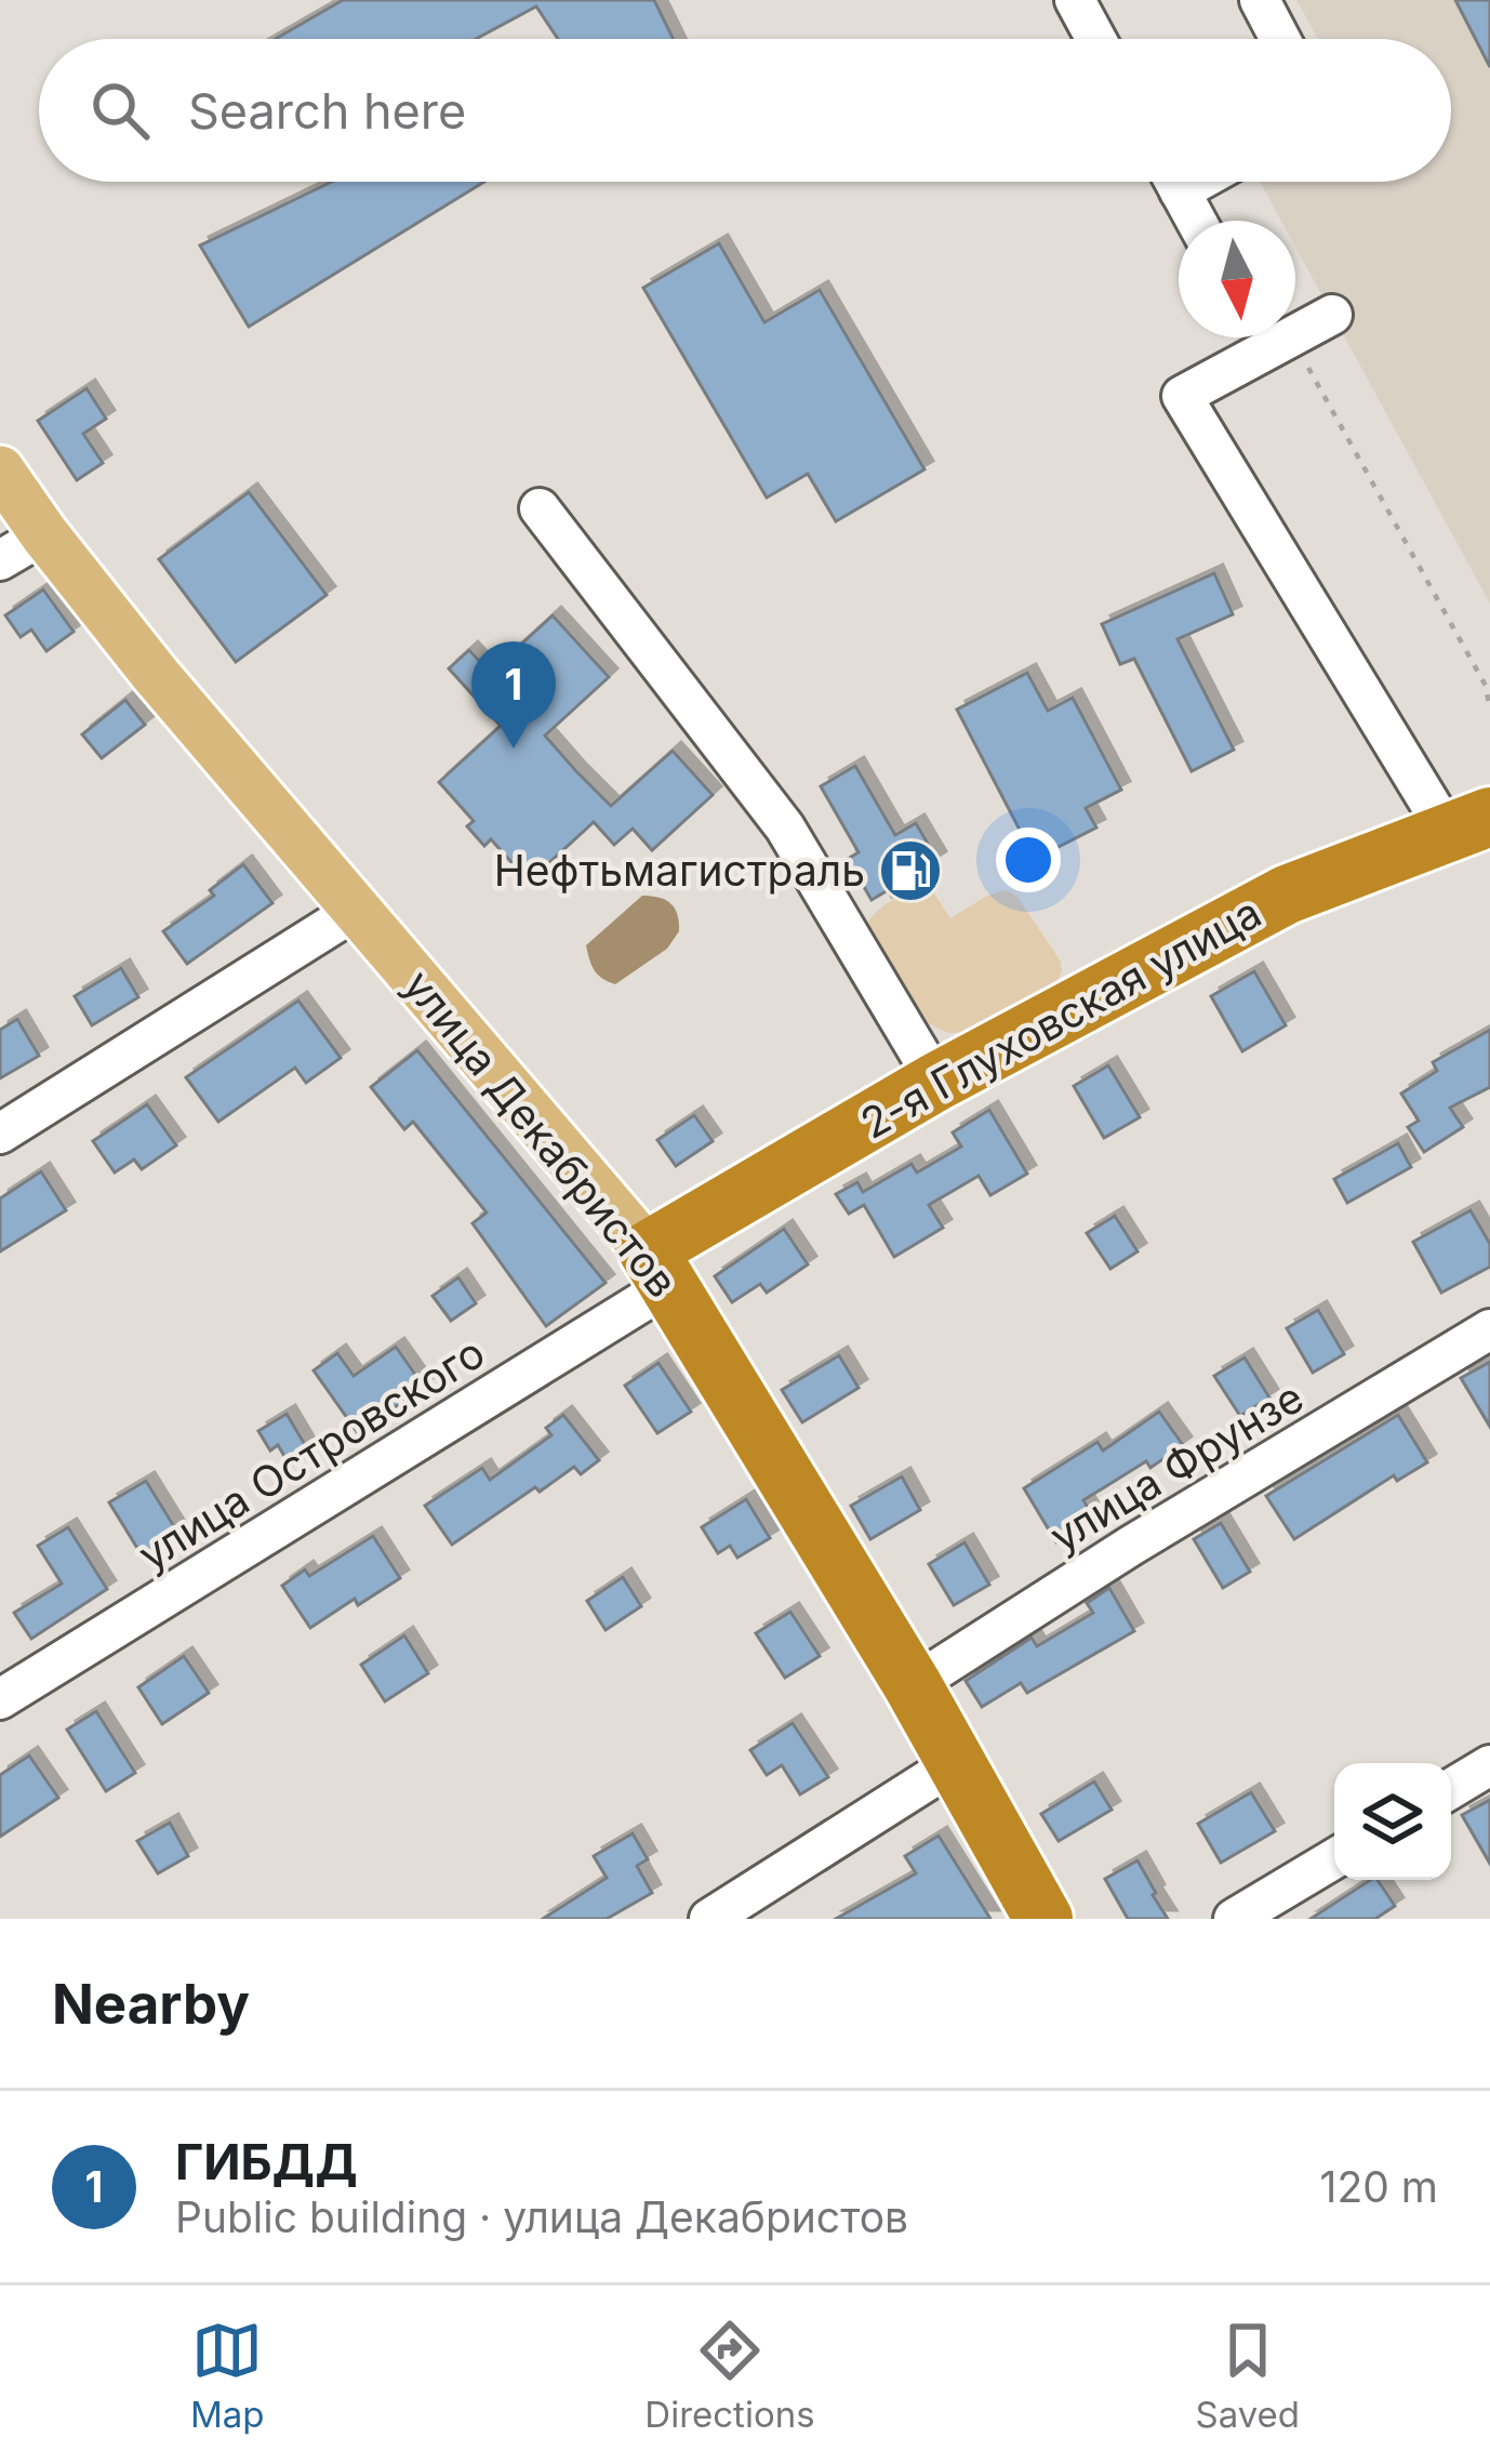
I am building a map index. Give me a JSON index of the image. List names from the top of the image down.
{
  "streets": {
    "highway": ["2-я Глуховская улица", "улица Декабристов"],
    "street": ["улица Островского", "улица Фрунзе"]
  },
  "crossings": [
    ["2-я Глуховская улица", "улица Декабристов"],
    ["2-я Глуховская улица", "улица Островского"],
    ["улица Декабристов", "улица Островского"],
    ["улица Декабристов", "улица Фрунзе"]
  ],
  "places": {
    "fuel station": ["Нефтьмагистраль"]
  },
  "north": "bottom",
  "page": {
    "search": "Search here",
    "pins": "1",
    "heading": "Nearby",
    "list": [
      {
        "mark": "1",
        "name": "ГИБДД",
        "note": "Public building · улица Декабристов",
        "value": "120 m"
      }
    ],
    "nav": ["Map", "Directions", "Saved"]
  }
}
